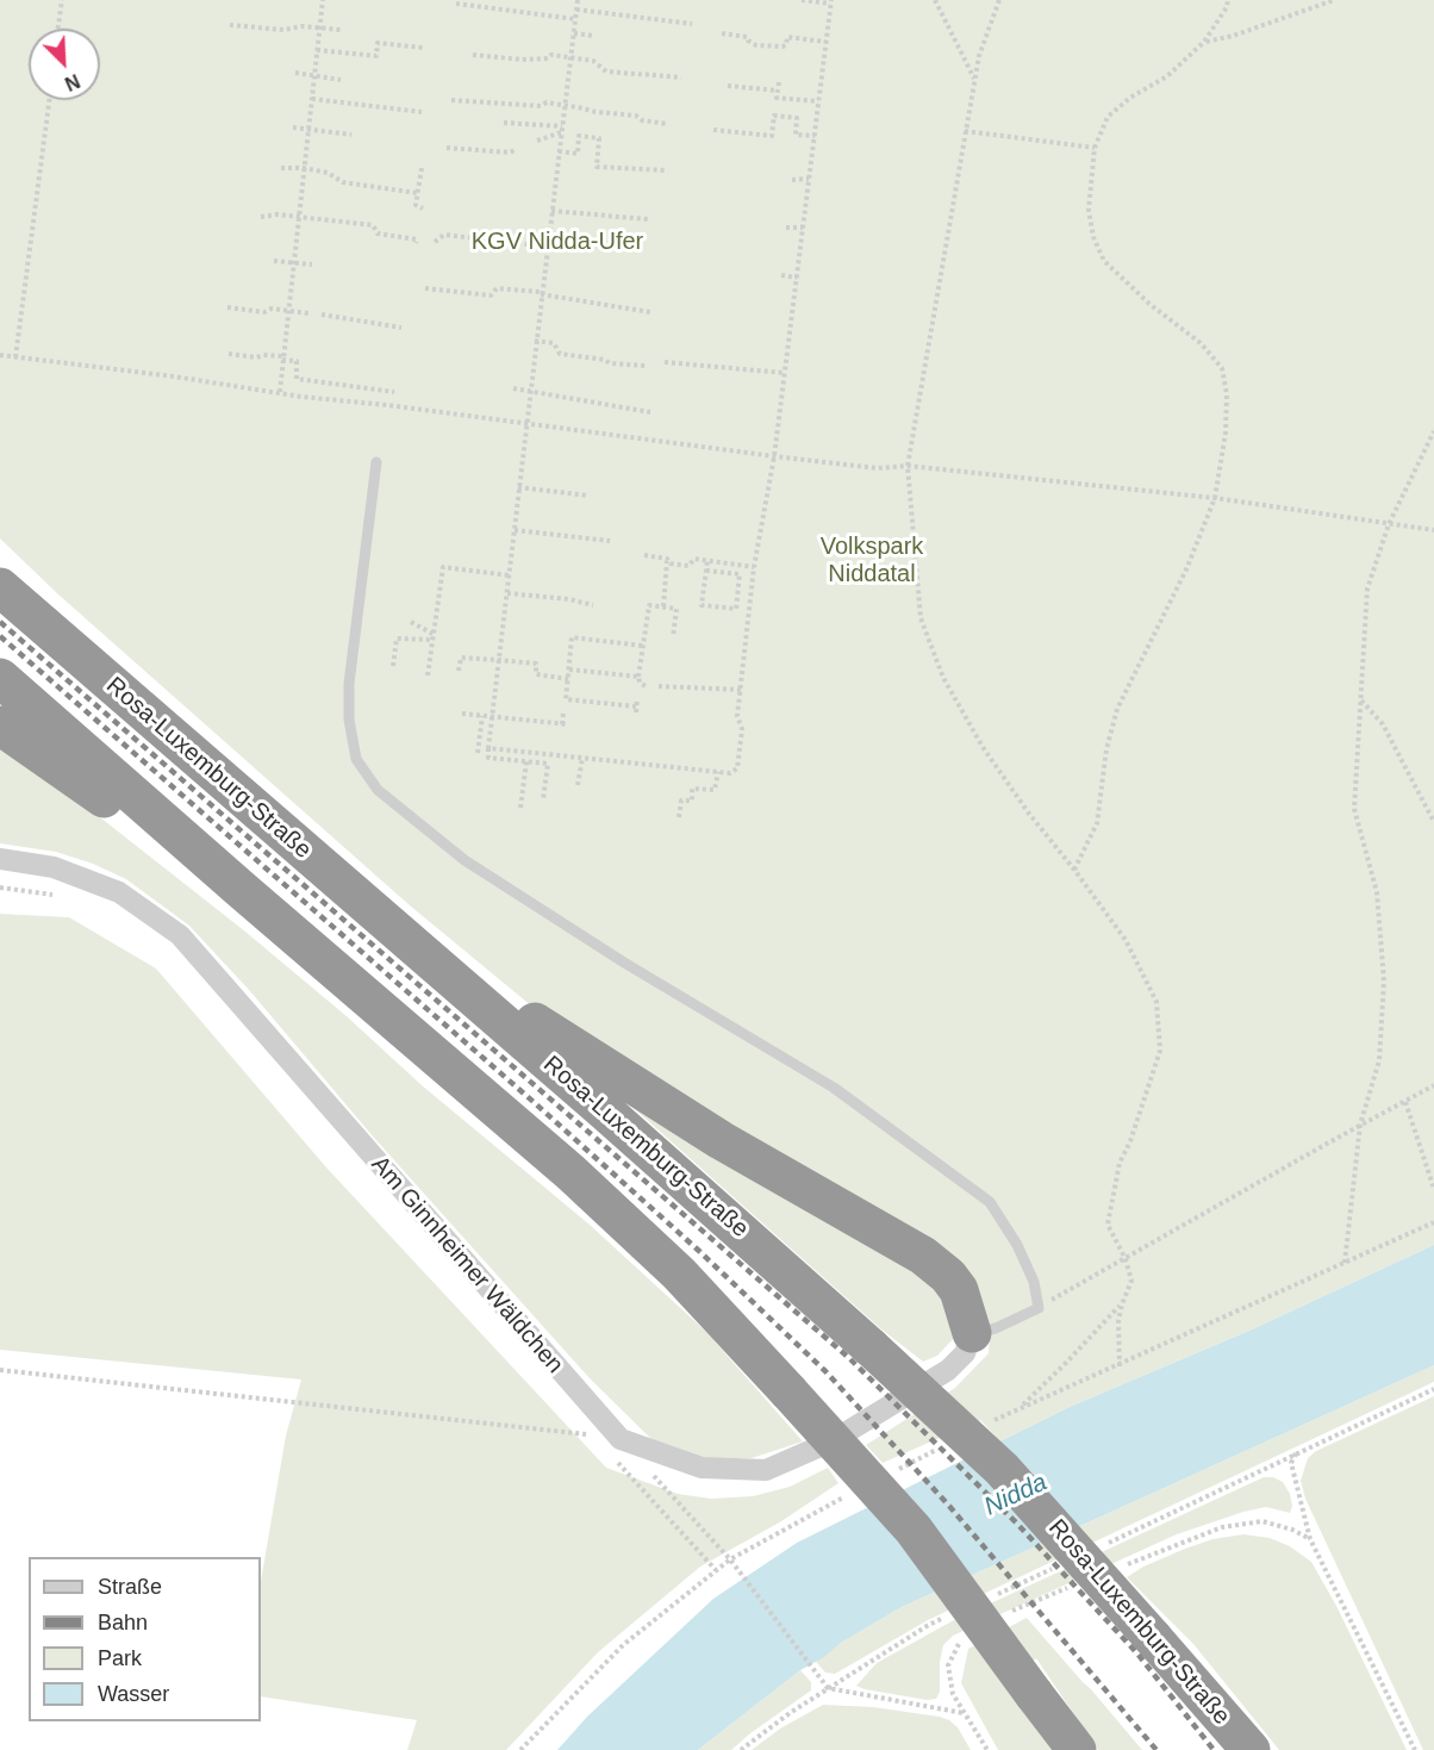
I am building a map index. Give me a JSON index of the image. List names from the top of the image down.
{
  "streets": {
    "highway": ["Rosa-Luxemburg-Straße"],
    "street": ["Am Ginnheimer Wäldchen"]
  },
  "water": ["Nidda"],
  "parks": ["KGV Nidda-Ufer", "Volkspark Niddatal"],
  "legend": [
    "Straße",
    "Bahn",
    "Park",
    "Wasser"
  ],
  "north": "bottom right"
}
